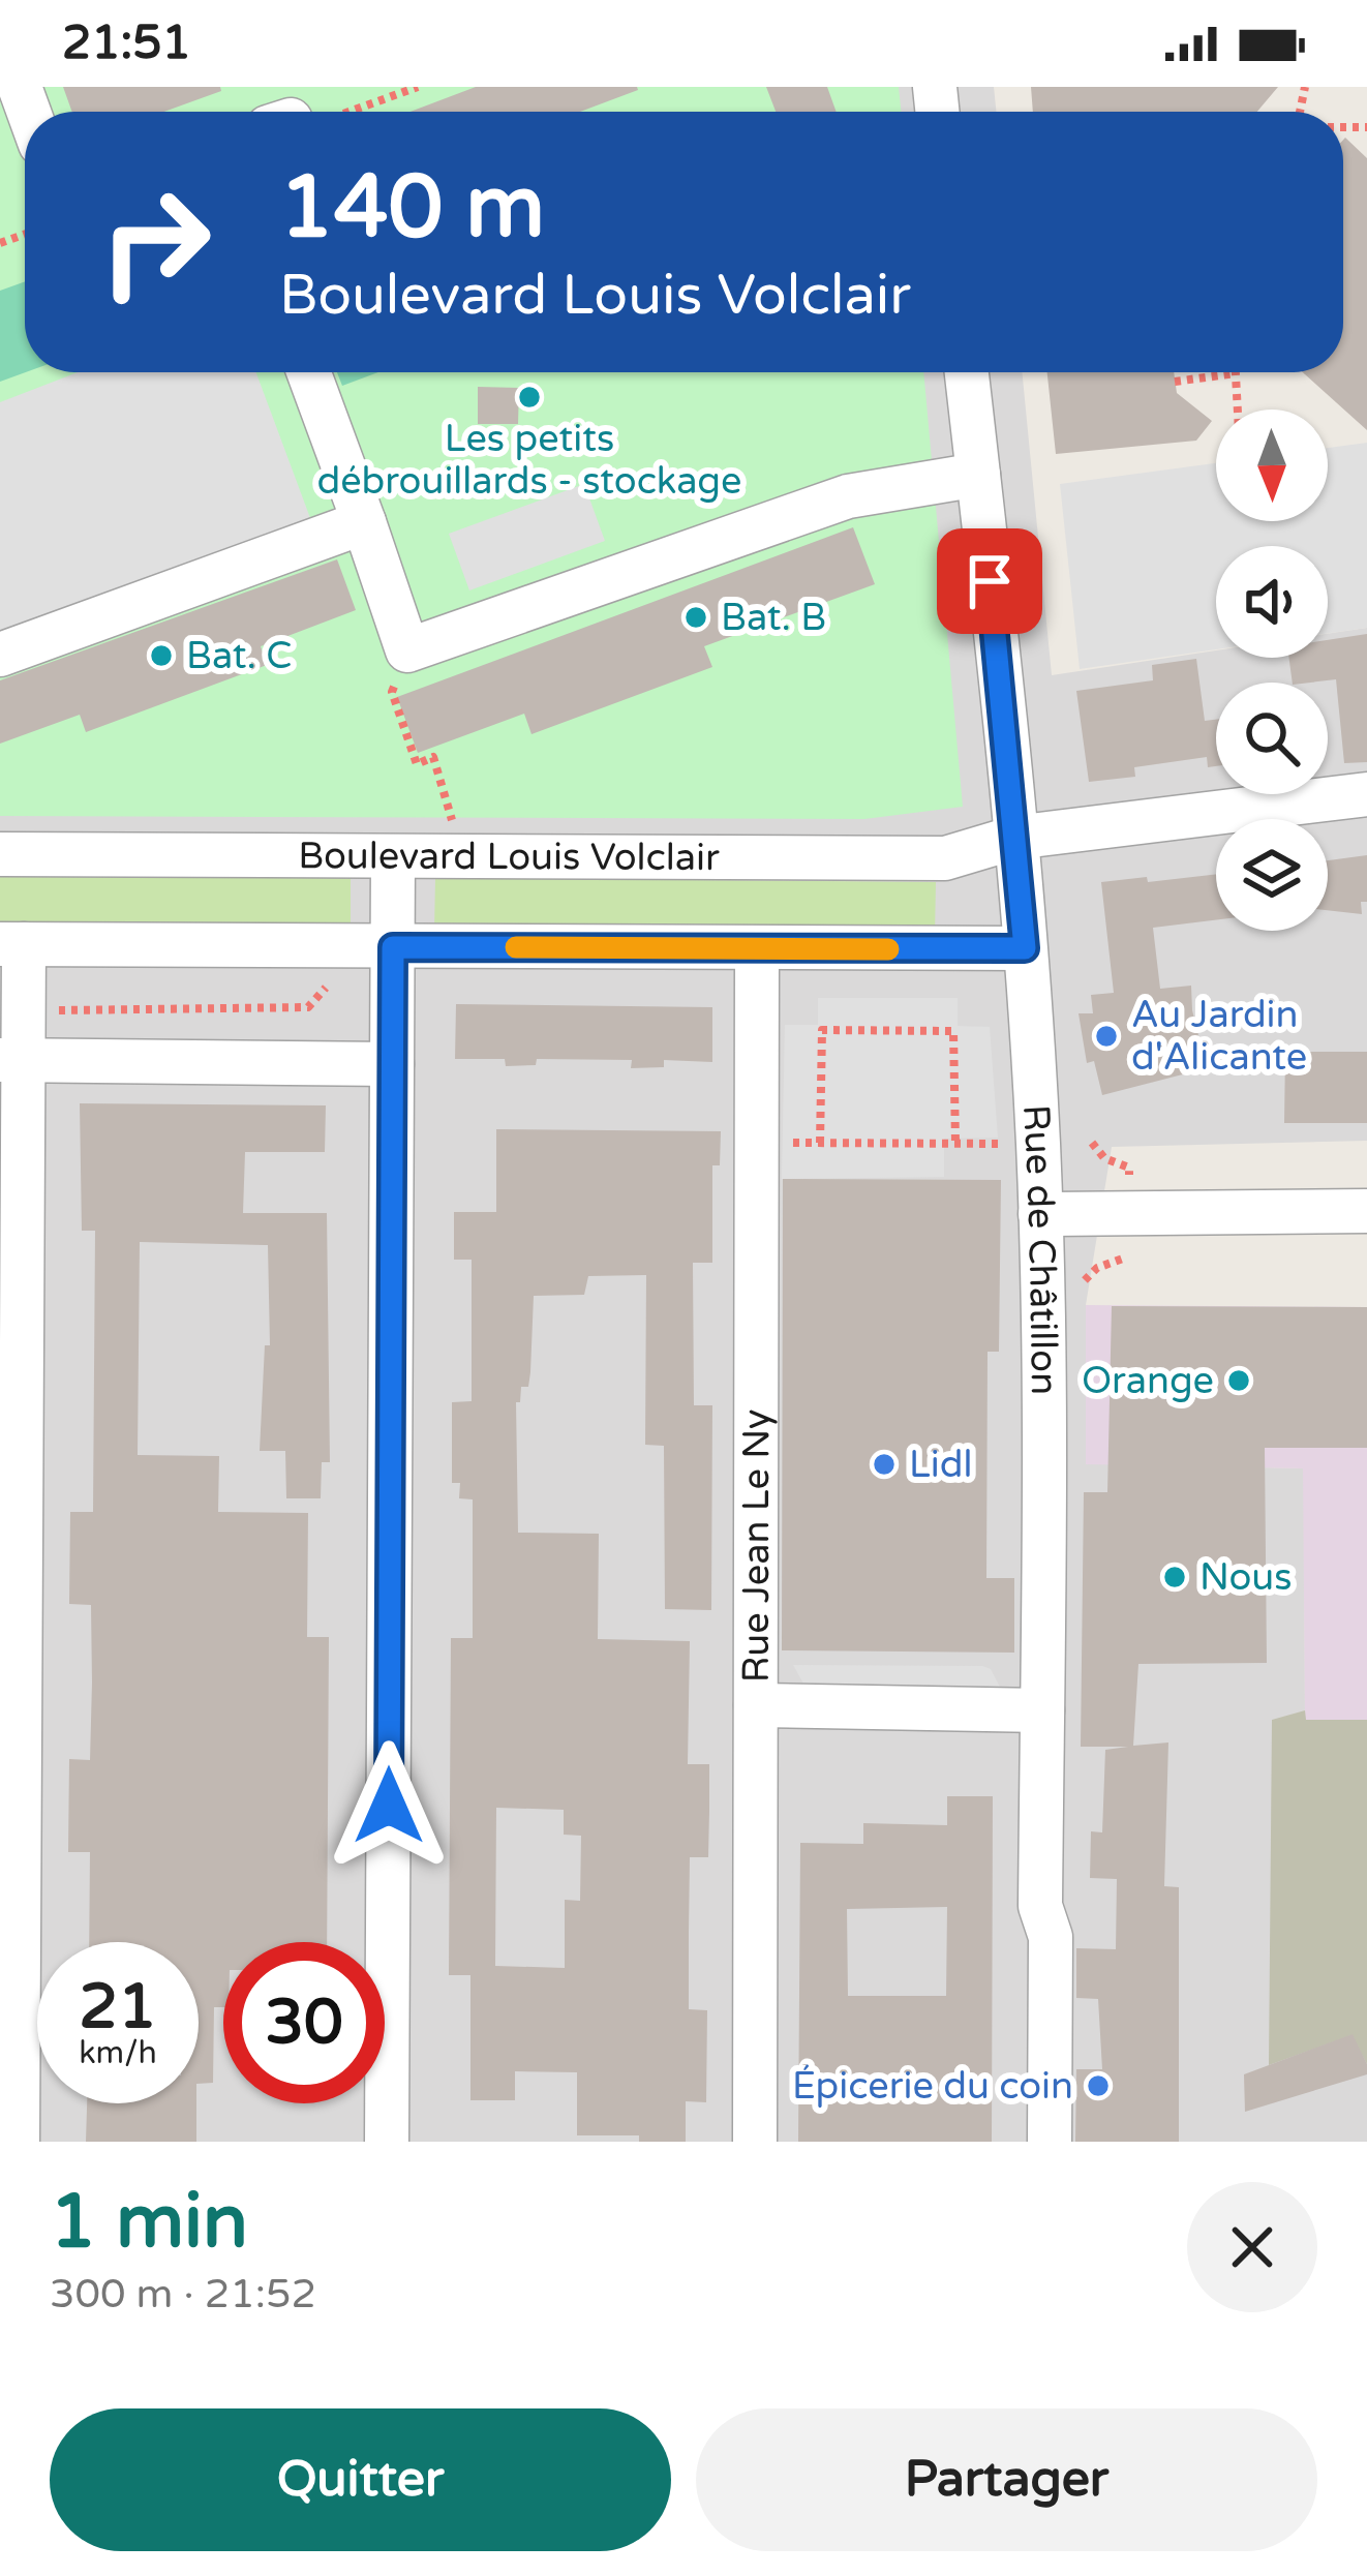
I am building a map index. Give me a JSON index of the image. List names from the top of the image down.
{
  "streets": {
    "street": ["Boulevard Louis Volclair", "Rue de Châtillon", "Rue Jean Le Ny"]
  },
  "crossings": [
    ["Boulevard Louis Volclair", "Rue de Châtillon"]
  ],
  "places": [
    "Les petits débrouillards - stockage",
    "Bat. B",
    "Bat. C",
    "Au Jardin d'Alicante",
    "Orange",
    "Lidl",
    "Nous",
    "Épicerie du coin"
  ],
  "north": "bottom",
  "page": {
    "status": "21:51",
    "turn": ["140 m", "Boulevard Louis Volclair"],
    "speed": "21 km/h",
    "limit": "30",
    "heading": ["1 min", "300 m · 21:52"],
    "buttons": ["Quitter", "Partager"]
  }
}
